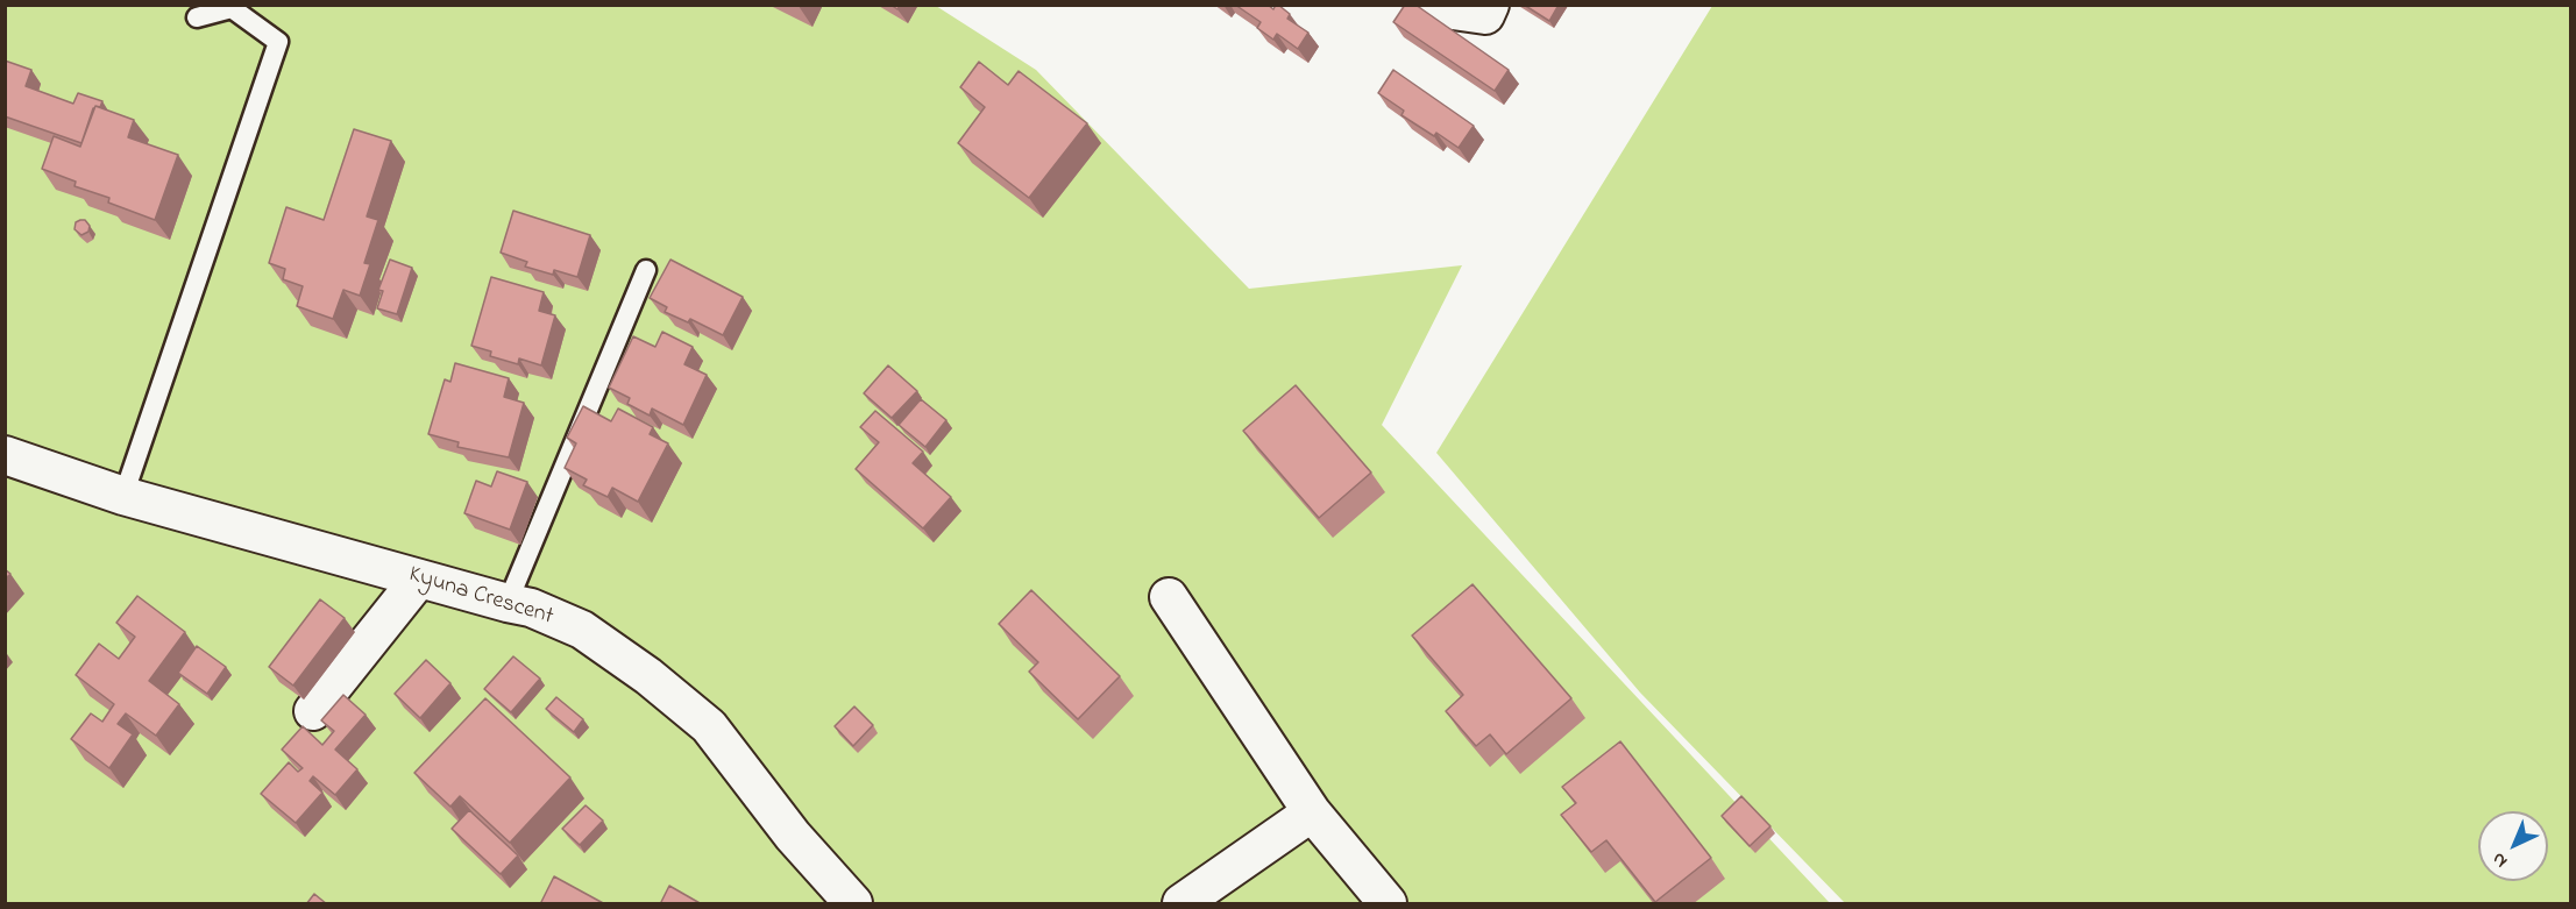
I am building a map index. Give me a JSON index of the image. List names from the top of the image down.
{
  "streets": {
    "street": ["Kyuna Crescent"]
  },
  "north": "bottom left"
}
